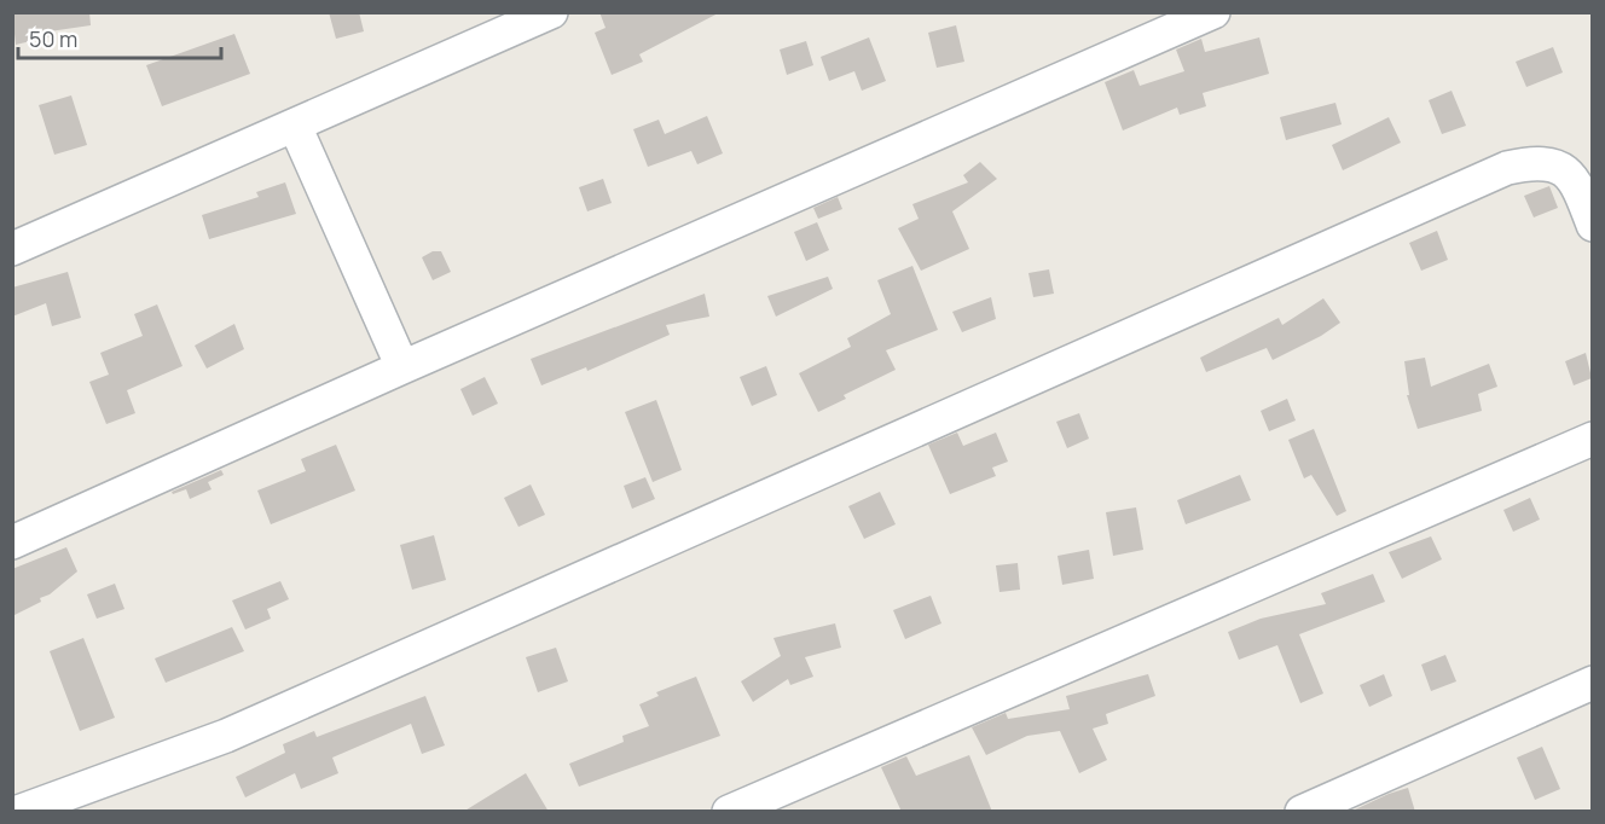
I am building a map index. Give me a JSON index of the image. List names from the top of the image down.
{
  "scale_bar": "50 m"
}
